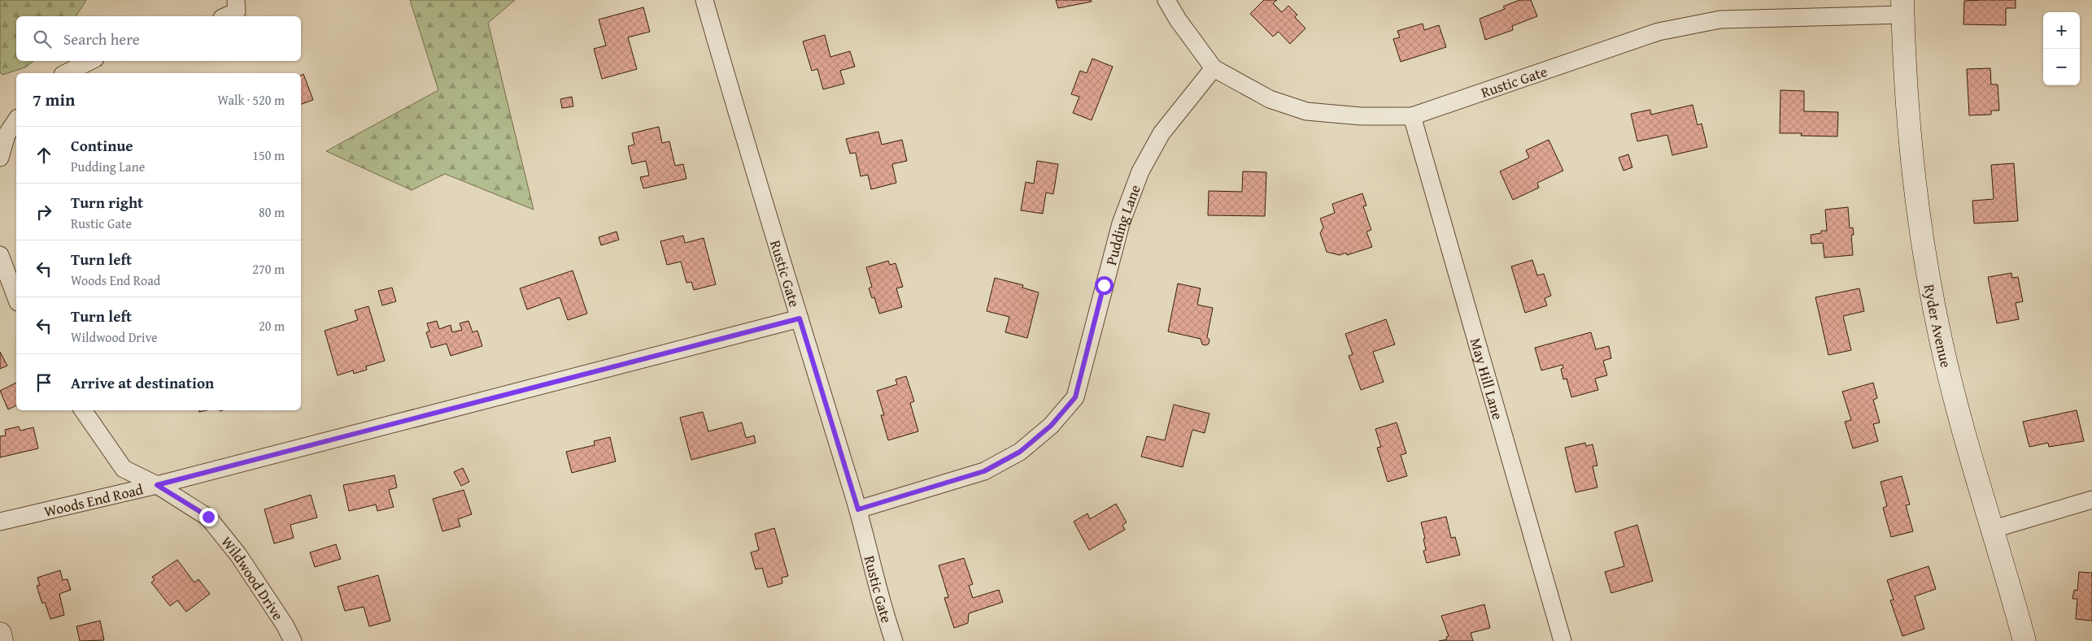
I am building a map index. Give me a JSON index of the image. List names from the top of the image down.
{
  "streets": {
    "street": [
      "Rustic Gate",
      "Pudding Lane",
      "Ryder Avenue",
      "May Hill Lane",
      "Woods End Road",
      "Wildwood Drive"
    ]
  },
  "crossings": [
    ["Rustic Gate", "Pudding Lane"],
    ["Rustic Gate", "Ryder Avenue"],
    ["Rustic Gate", "May Hill Lane"],
    ["Rustic Gate", "Woods End Road"],
    ["Woods End Road", "Wildwood Drive"]
  ],
  "page": {
    "map_buttons": ["+", "−"],
    "search": "Search here",
    "heading": ["7 min", "Walk · 520 m"],
    "list": [
      ["Continue", "Pudding Lane", "150 m"],
      ["Turn right", "Rustic Gate", "80 m"],
      ["Turn left", "Woods End Road", "270 m"],
      ["Turn left", "Wildwood Drive", "20 m"],
      "Arrive at destination"
    ]
  }
}
